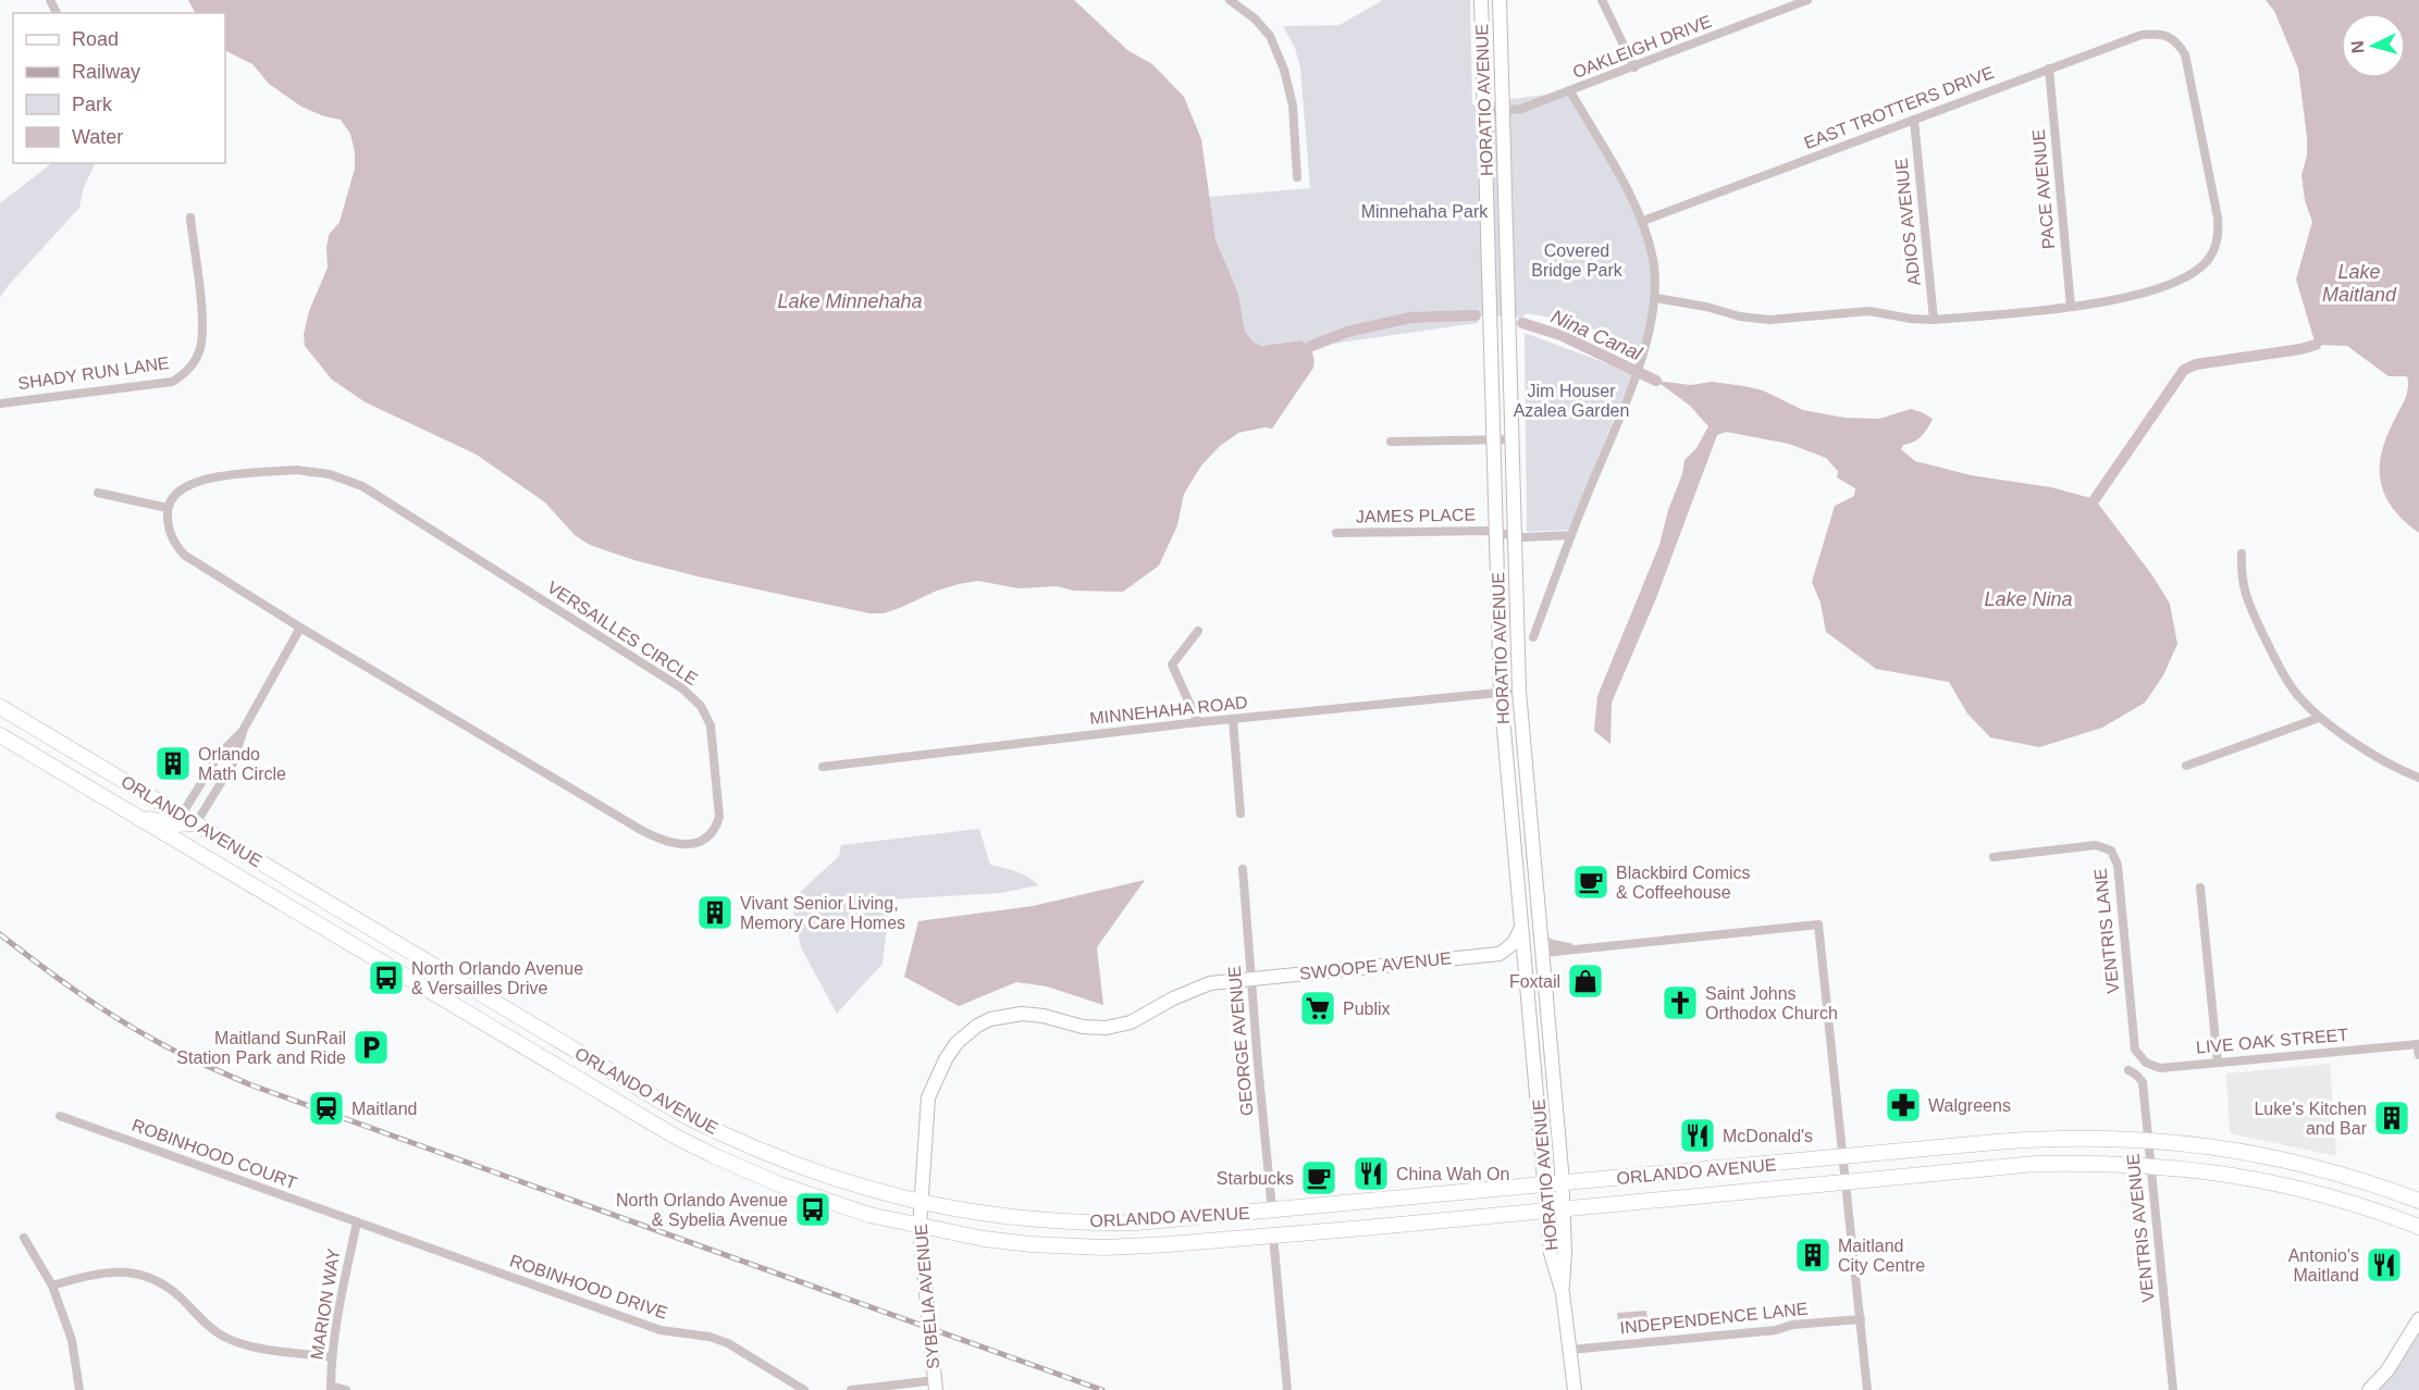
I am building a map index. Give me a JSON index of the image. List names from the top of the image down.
{
  "streets": {
    "main road": [
      "HORATIO AVENUE",
      "ORLANDO AVENUE",
      "SWOOPE AVENUE",
      "SYBELIA AVENUE"
    ],
    "street": [
      "OAKLEIGH DRIVE",
      "EAST TROTTERS DRIVE",
      "PACE AVENUE",
      "ADIOS AVENUE",
      "SHADY RUN LANE",
      "JAMES PLACE",
      "VERSAILLES CIRCLE",
      "MINNEHAHA ROAD",
      "VENTRIS LANE",
      "GEORGE AVENUE",
      "LIVE OAK STREET",
      "ROBINHOOD COURT",
      "VENTRIS AVENUE",
      "ROBINHOOD DRIVE",
      "MARION WAY",
      "INDEPENDENCE LANE"
    ]
  },
  "crossings": [
    ["OAKLEIGH DRIVE", "HORATIO AVENUE"],
    ["HORATIO AVENUE", "JAMES PLACE"],
    ["HORATIO AVENUE", "MINNEHAHA ROAD"],
    ["HORATIO AVENUE", "ORLANDO AVENUE"],
    ["HORATIO AVENUE", "INDEPENDENCE LANE"],
    ["EAST TROTTERS DRIVE", "PACE AVENUE"],
    ["EAST TROTTERS DRIVE", "ADIOS AVENUE"],
    ["ORLANDO AVENUE", "SWOOPE AVENUE"],
    ["ORLANDO AVENUE", "GEORGE AVENUE"],
    ["ORLANDO AVENUE", "VENTRIS AVENUE"],
    ["ORLANDO AVENUE", "SYBELIA AVENUE"],
    ["VENTRIS LANE", "LIVE OAK STREET"],
    ["SWOOPE AVENUE", "GEORGE AVENUE"],
    ["SWOOPE AVENUE", "SYBELIA AVENUE"],
    ["ROBINHOOD COURT", "ROBINHOOD DRIVE"],
    ["ROBINHOOD COURT", "MARION WAY"],
    ["ROBINHOOD DRIVE", "MARION WAY"]
  ],
  "water": [
    "Lake Maitland",
    "Lake Minnehaha",
    "Nina Canal",
    "Lake Nina"
  ],
  "parks": ["Minnehaha Park", "Covered Bridge Park", "Jim Houser Azalea Garden"],
  "places": {
    "building": [
      "Orlando Math Circle",
      "Vivant Senior Living, Memory Care Homes",
      "Luke's Kitchen and Bar",
      "Maitland City Centre"
    ],
    "cafe": ["Blackbird Comics & Coffeehouse", "Starbucks"],
    "bus stop": ["North Orlando Avenue & Versailles Drive", "North Orlando Avenue & Sybelia Avenue"],
    "shop": ["Foxtail"],
    "church": ["Saint Johns Orthodox Church"],
    "supermarket": ["Publix"],
    "parking": ["Maitland SunRail Station Park and Ride"],
    "pharmacy": ["Walgreens"],
    "station": ["Maitland"],
    "restaurant": ["McDonald's", "China Wah On", "Antonio's Maitland"]
  },
  "legend": [
    "Road",
    "Railway",
    "Park",
    "Water"
  ],
  "north": "left"
}
